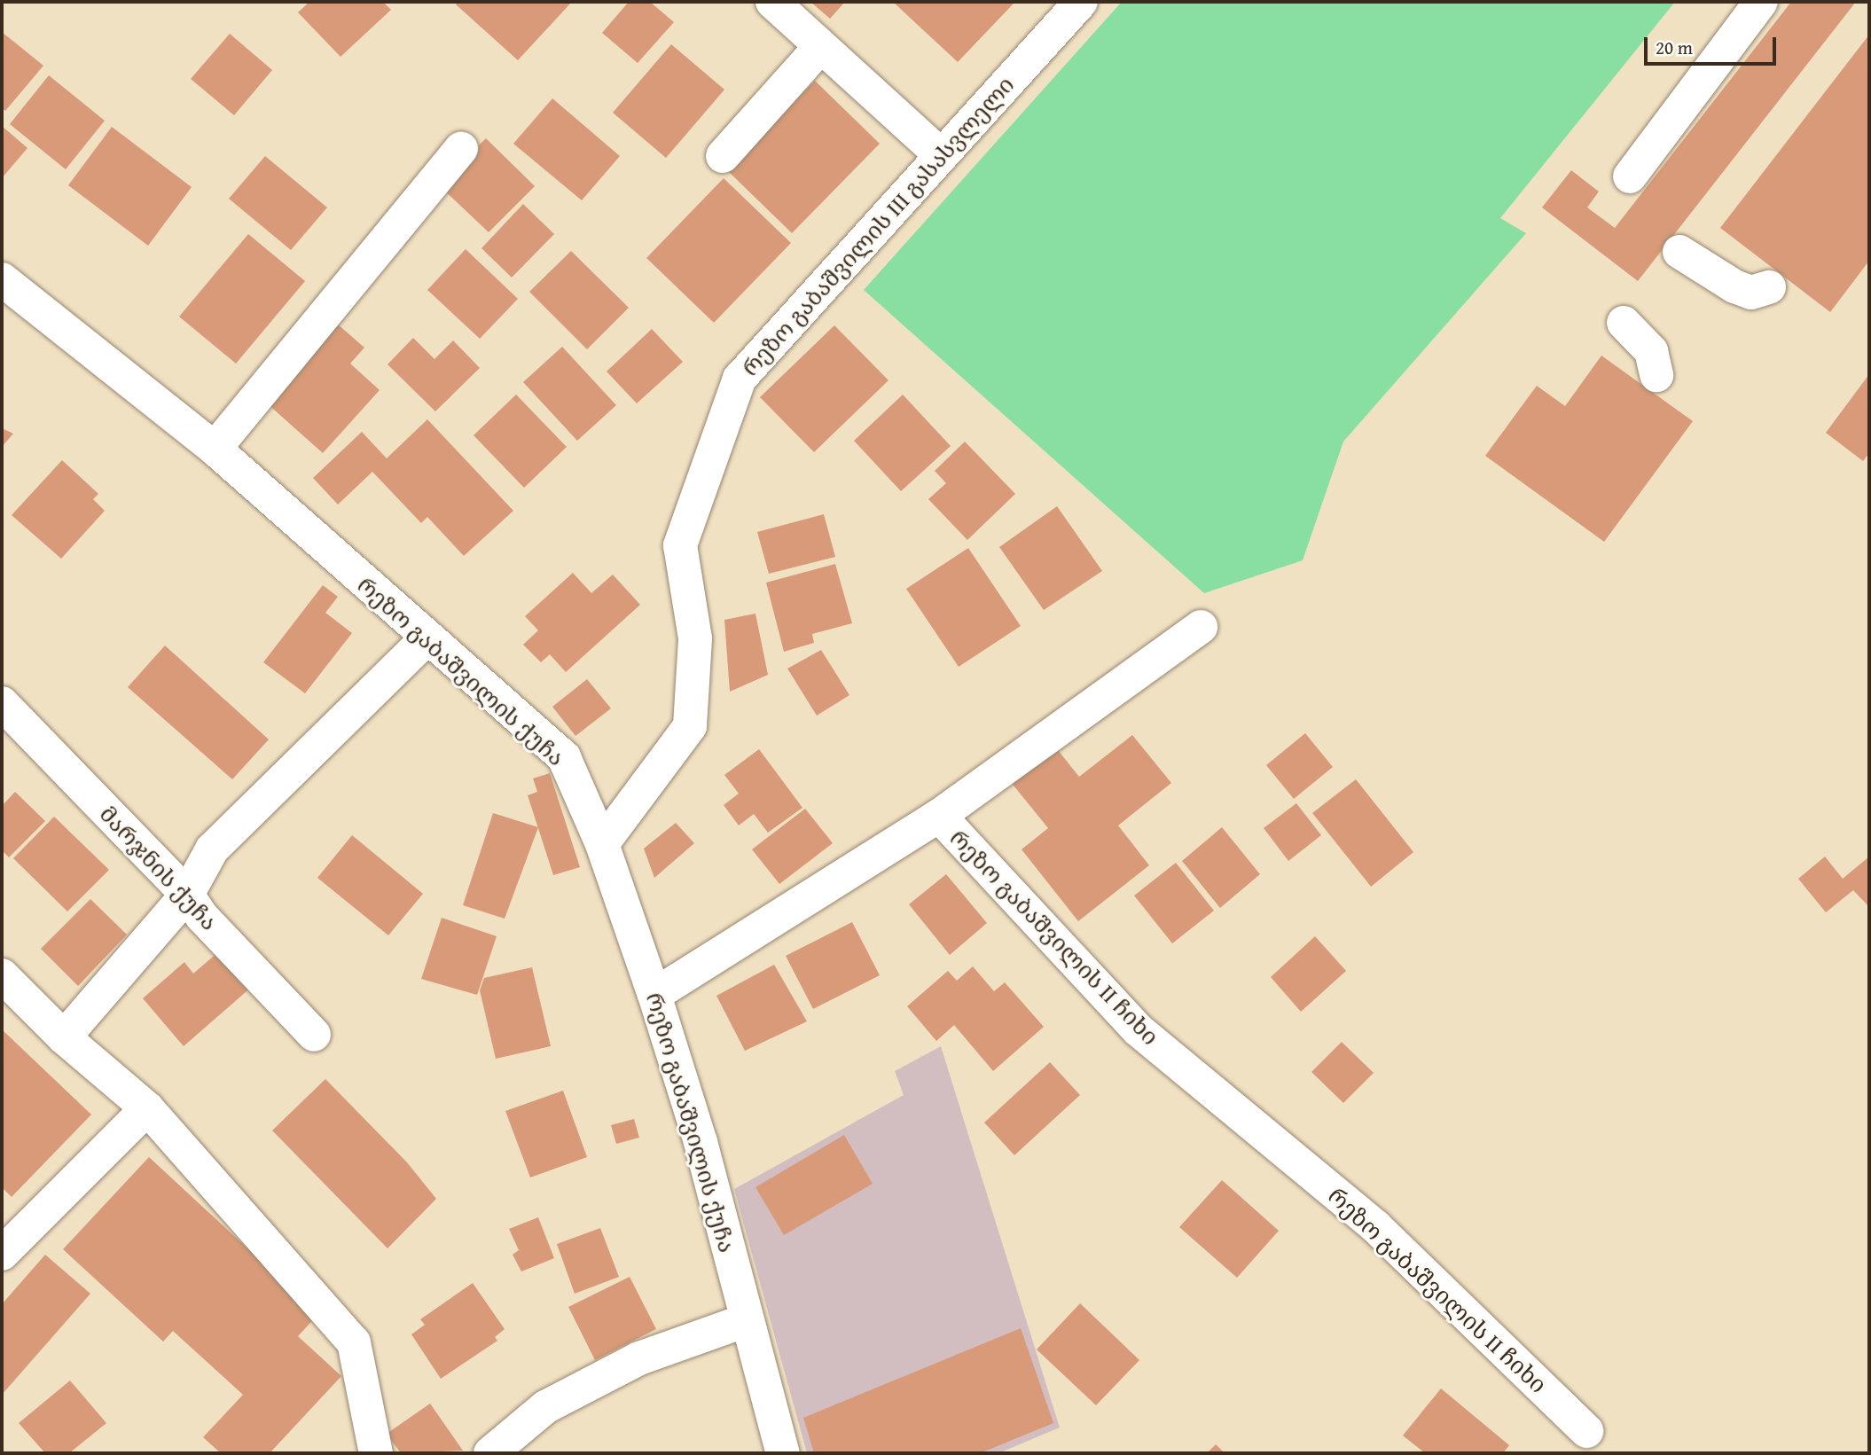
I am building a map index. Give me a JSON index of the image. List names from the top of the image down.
{
  "streets": {
    "street": [
      "რეზო გაბაშვილის III გასასვლელი",
      "რეზო გაბაშვილის ქუჩა",
      "მარჯნის ქუჩა",
      "რეზო გაბაშვილის II ჩიხი"
    ]
  },
  "crossings": [
    ["რეზო გაბაშვილის III გასასვლელი", "რეზო გაბაშვილის ქუჩა"],
    ["რეზო გაბაშვილის ქუჩა", "რეზო გაბაშვილის II ჩიხი"]
  ],
  "scale_bar": "20 m"
}
